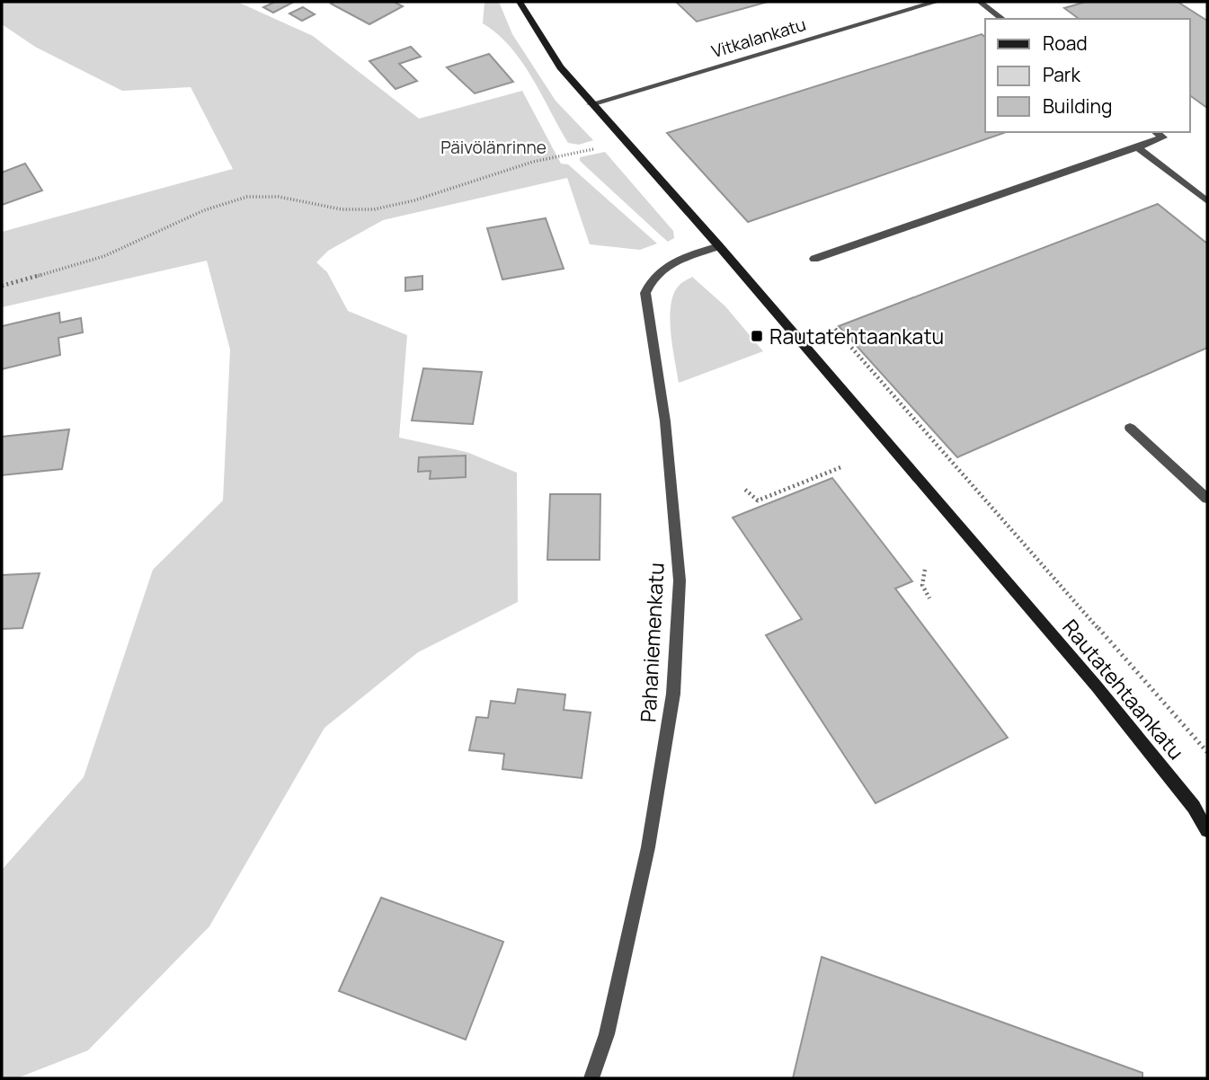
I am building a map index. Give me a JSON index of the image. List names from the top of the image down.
{
  "streets": {
    "street": ["Vitkalankatu", "Pahaniemenkatu", "Rautatehtaankatu"]
  },
  "crossings": [
    ["Vitkalankatu", "Rautatehtaankatu"],
    ["Pahaniemenkatu", "Rautatehtaankatu"]
  ],
  "parks": ["Päivölänrinne"],
  "places": {
    "transit": ["Rautatehtaankatu"]
  },
  "legend": ["Road", "Park", "Building"]
}
